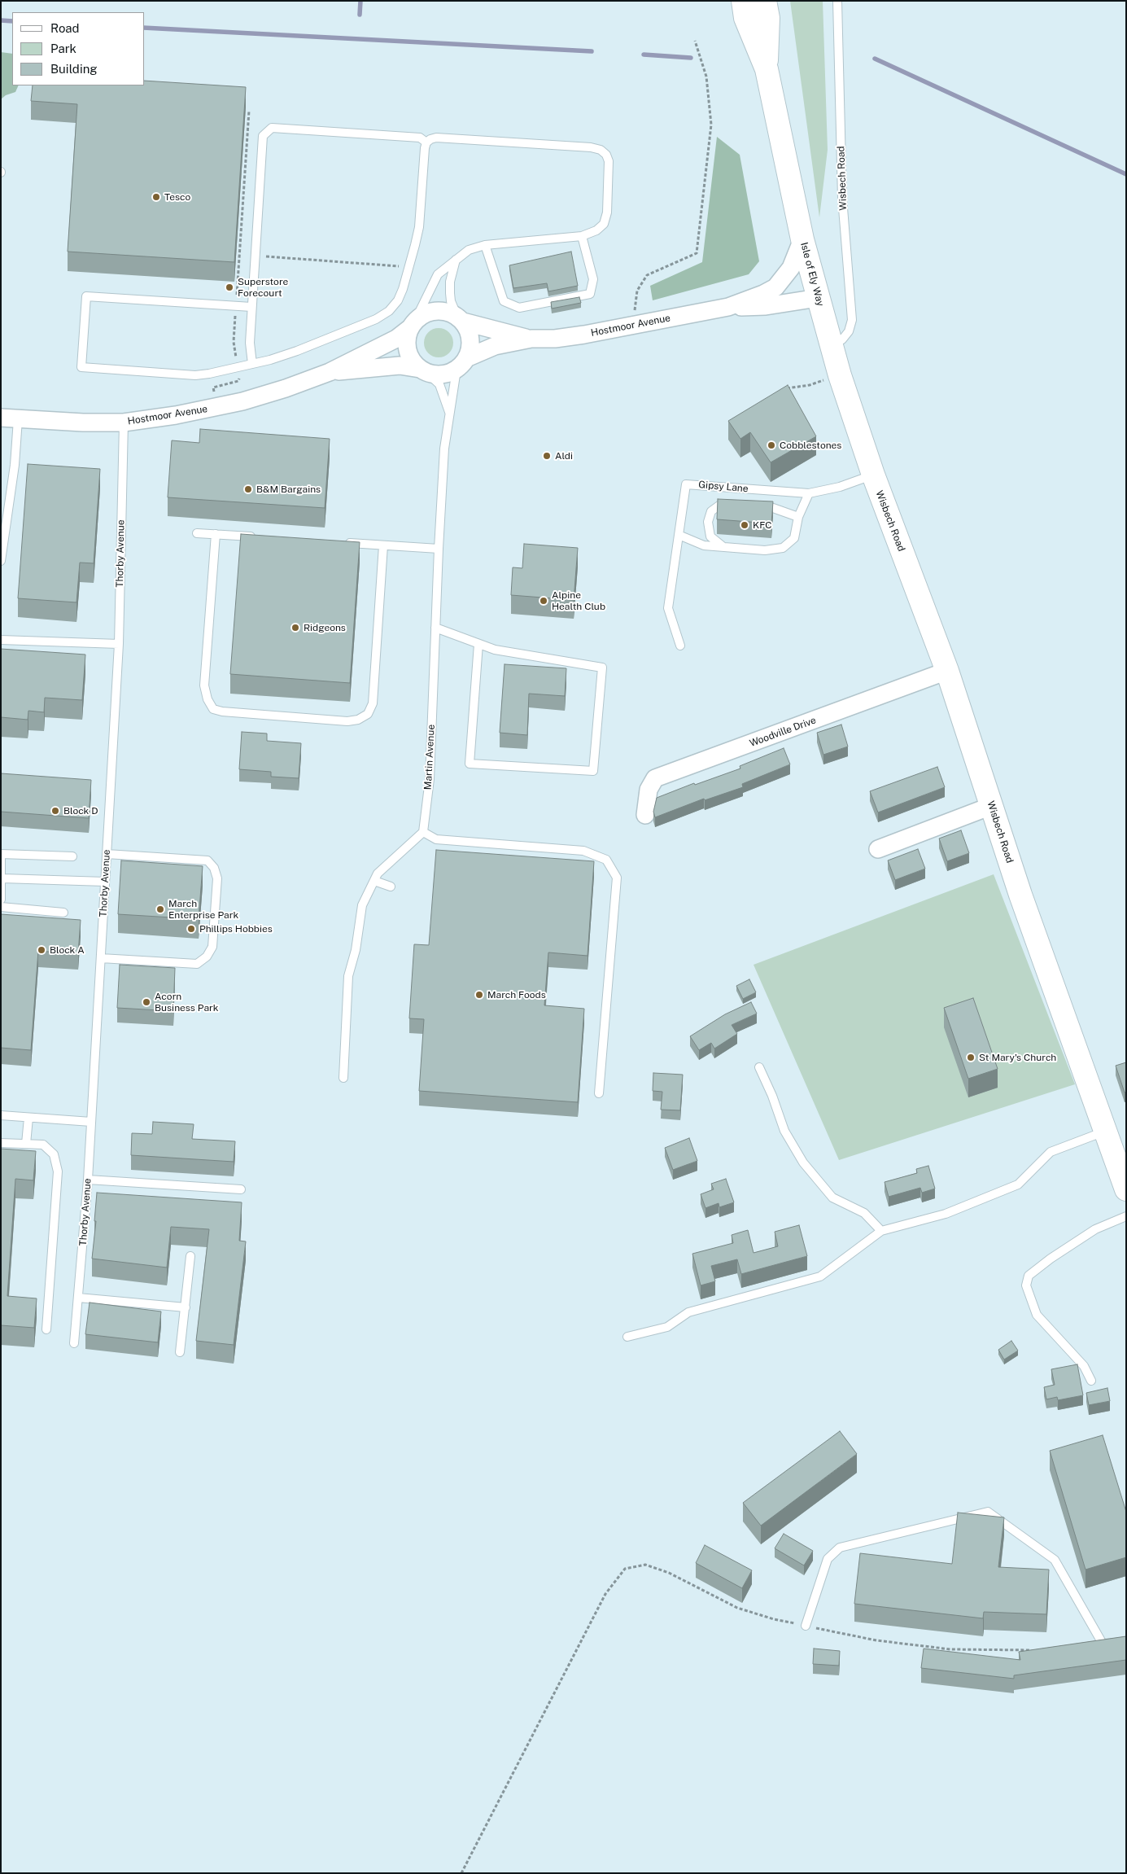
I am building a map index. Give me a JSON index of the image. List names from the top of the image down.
{
  "streets": {
    "highway": ["Wisbech Road", "Isle of Ely Way"],
    "street": ["Hostmoor Avenue", "Woodville Drive"],
    "lane": ["Gipsy Lane", "Thorby Avenue", "Martin Avenue"]
  },
  "crossings": [
    ["Wisbech Road", "Isle of Ely Way"],
    ["Wisbech Road", "Gipsy Lane"],
    ["Wisbech Road", "Woodville Drive"],
    ["Isle of Ely Way", "Hostmoor Avenue"],
    ["Isle of Ely Way", "Gipsy Lane"],
    ["Hostmoor Avenue", "Thorby Avenue"],
    ["Hostmoor Avenue", "Martin Avenue"]
  ],
  "places": [
    "Tesco",
    "Superstore Forecourt",
    "Cobblestones",
    "Aldi",
    "B&M Bargains",
    "KFC",
    "Alpine Health Club",
    "Ridgeons",
    "Block D",
    "March Enterprise Park",
    "Phillips Hobbies",
    "Block A",
    "March Foods",
    "Acorn Business Park",
    "St Mary's Church"
  ],
  "legend": ["Road", "Park", "Building"]
}
